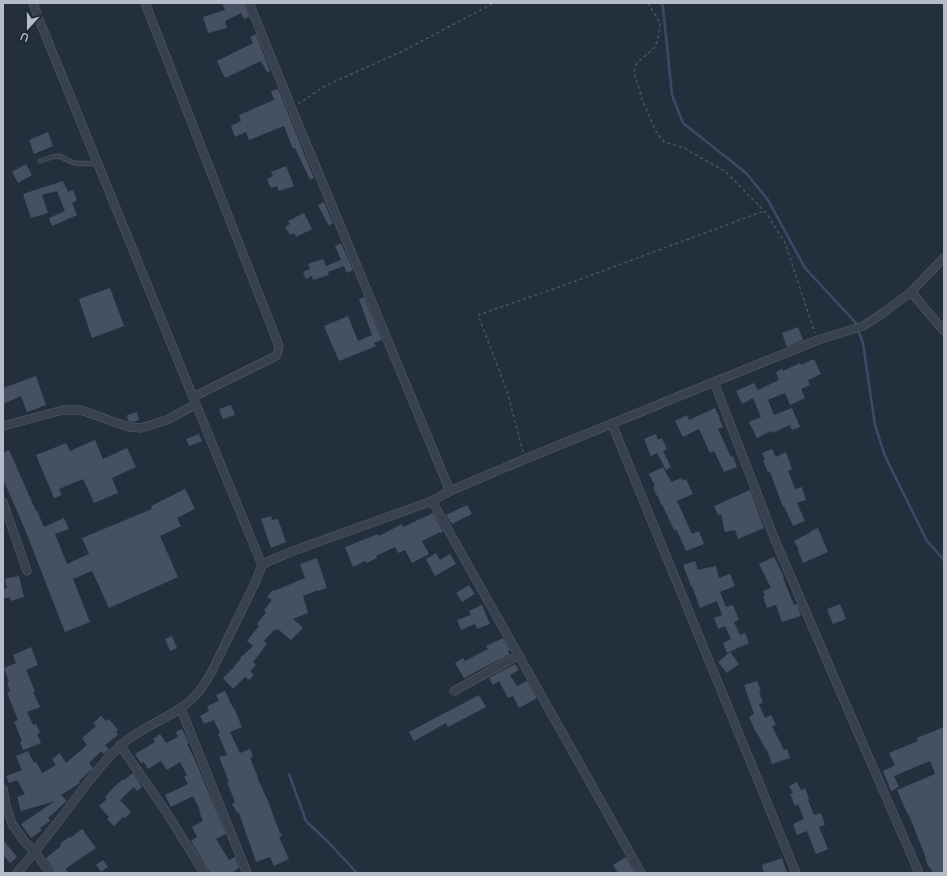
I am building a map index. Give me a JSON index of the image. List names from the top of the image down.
{
  "north": "bottom"
}
